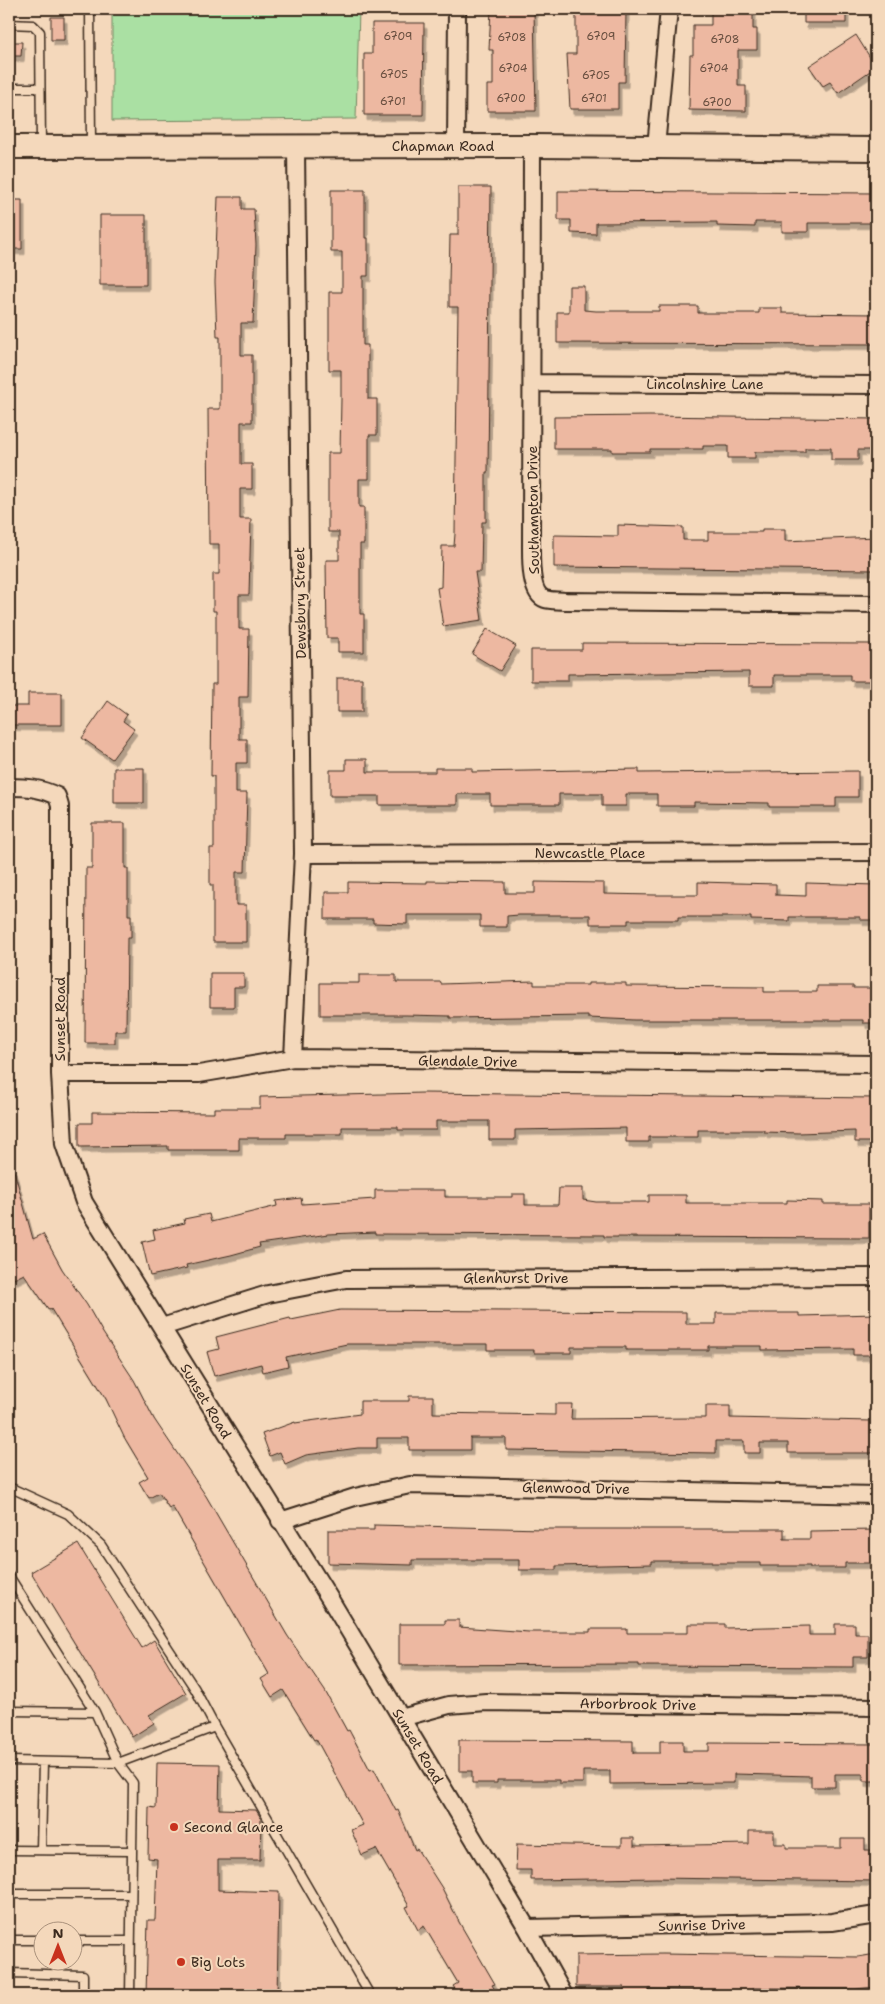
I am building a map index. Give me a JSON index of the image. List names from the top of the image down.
{
  "streets": {
    "street": [
      "Chapman Road",
      "Lincolnshire Lane",
      "Southampton Drive",
      "Dewsbury Street",
      "Newcastle Place",
      "Sunset Road",
      "Glendale Drive",
      "Glenhurst Drive",
      "Glenwood Drive",
      "Arborbrook Drive",
      "Sunrise Drive"
    ]
  },
  "crossings": [
    ["Chapman Road", "Southampton Drive"],
    ["Chapman Road", "Dewsbury Street"],
    ["Lincolnshire Lane", "Southampton Drive"],
    ["Dewsbury Street", "Newcastle Place"],
    ["Dewsbury Street", "Glendale Drive"],
    ["Sunset Road", "Glendale Drive"],
    ["Sunset Road", "Glenhurst Drive"],
    ["Sunset Road", "Glenwood Drive"],
    ["Sunset Road", "Arborbrook Drive"],
    ["Sunset Road", "Sunrise Drive"]
  ],
  "places": ["Second Glance", "Big Lots"],
  "house_numbers": [
    "6709",
    "6709",
    "6708",
    "6708",
    "6704",
    "6704",
    "6705",
    "6705",
    "6700",
    "6701",
    "6701",
    "6700"
  ],
  "north": "top"
}
